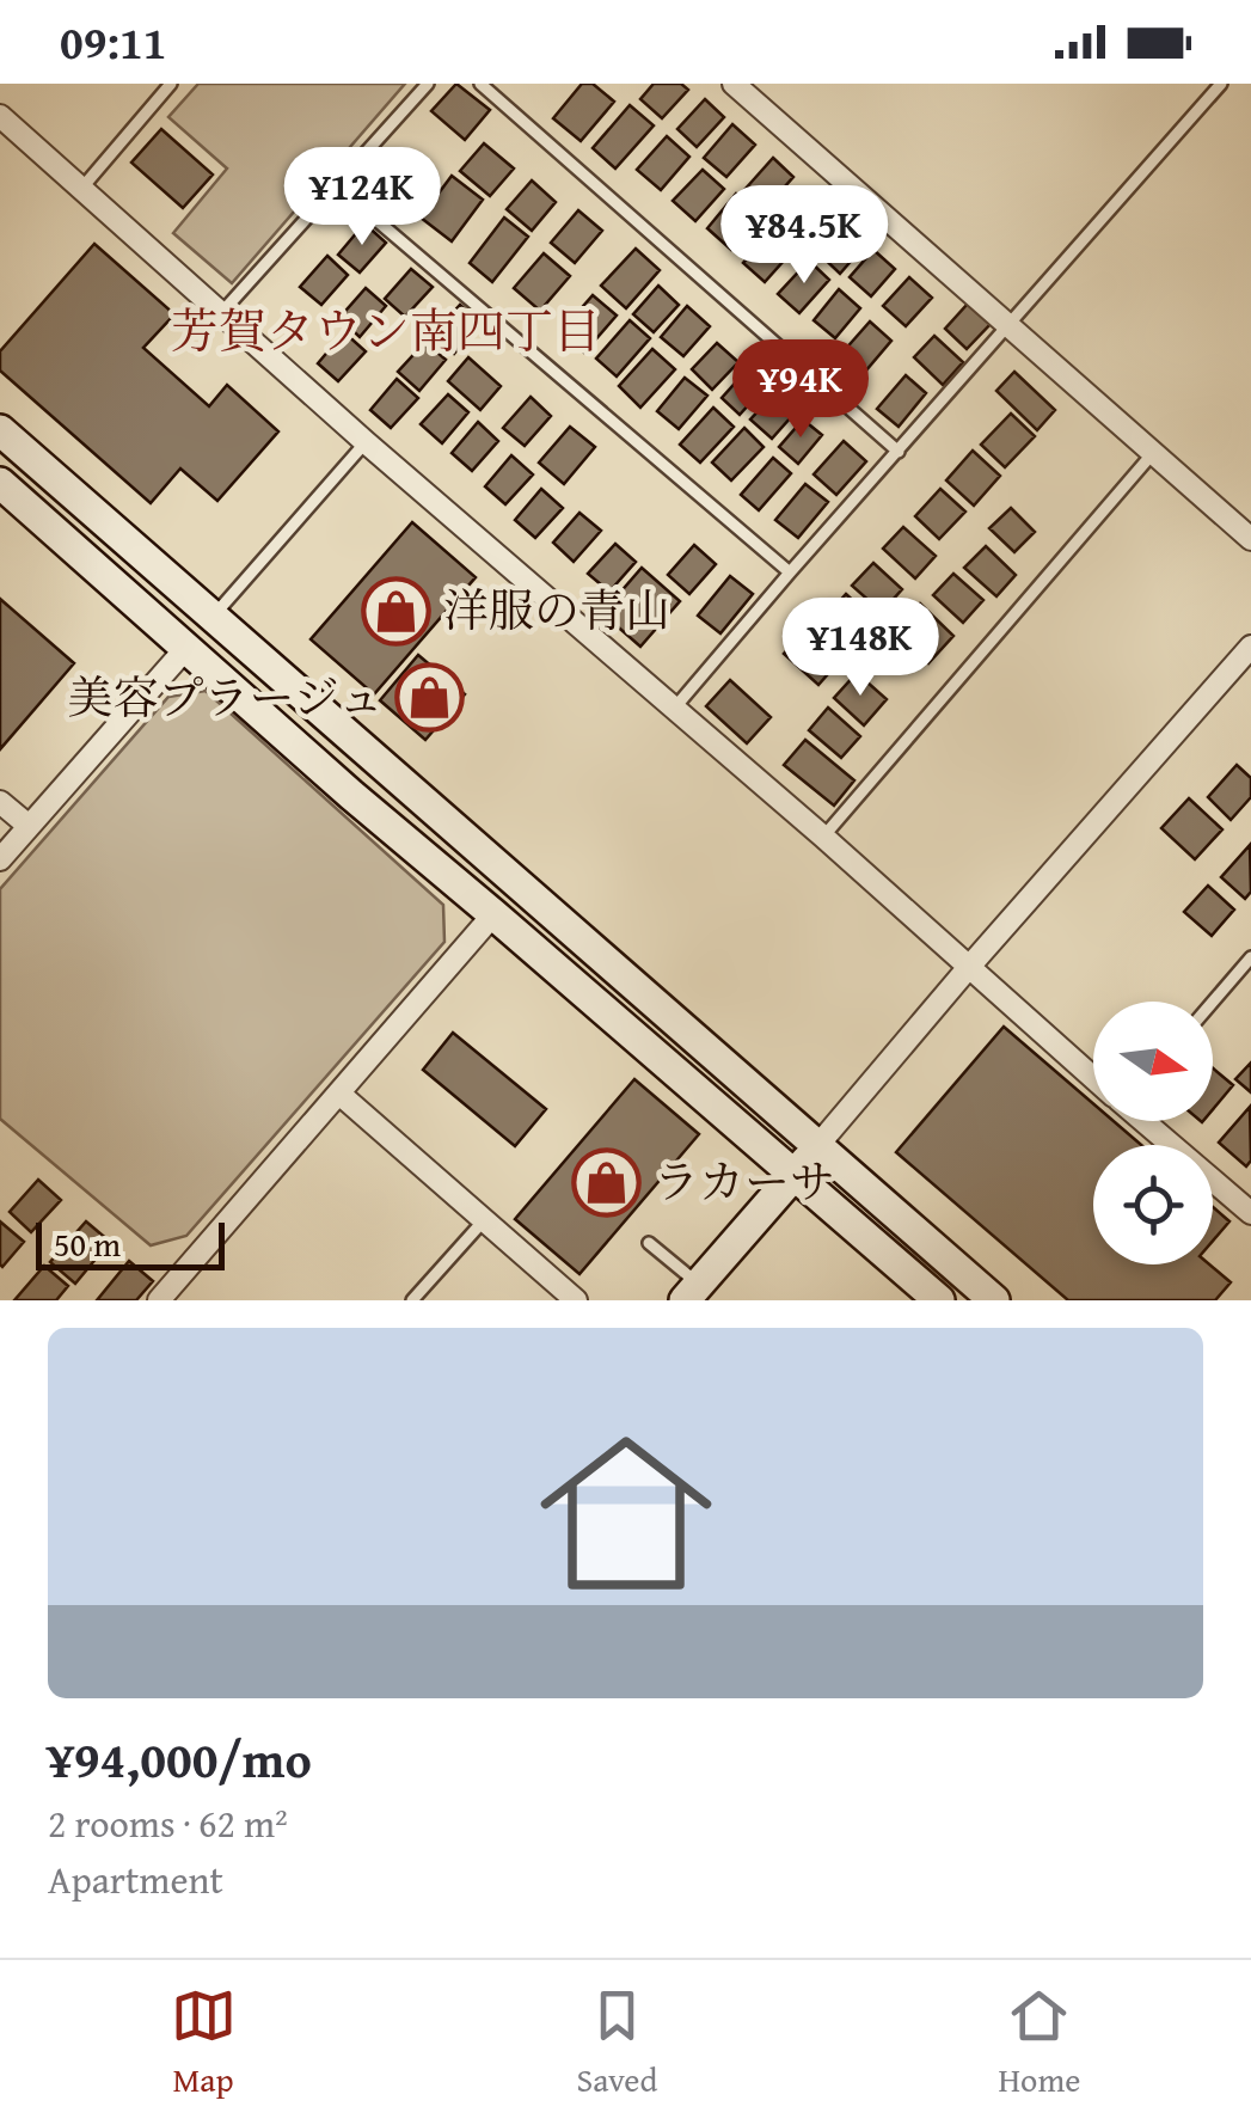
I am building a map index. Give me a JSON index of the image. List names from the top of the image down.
{
  "districts": ["芳賀タウン南四丁目"],
  "places": {
    "shop": ["洋服の青山", "美容プラージュ", "ラカーサ"]
  },
  "scale_bar": "50 m",
  "north": "right",
  "page": {
    "status": "09:11",
    "price": [
      "¥124K",
      "¥84.5K",
      "¥94K",
      "¥148K"
    ],
    "scale": "50 m",
    "list": [
      {
        "name": "¥94,000/mo",
        "note": "2 rooms · 62 m² · Apartment"
      }
    ],
    "tabs": ["Map", "Saved", "Home"]
  }
}
